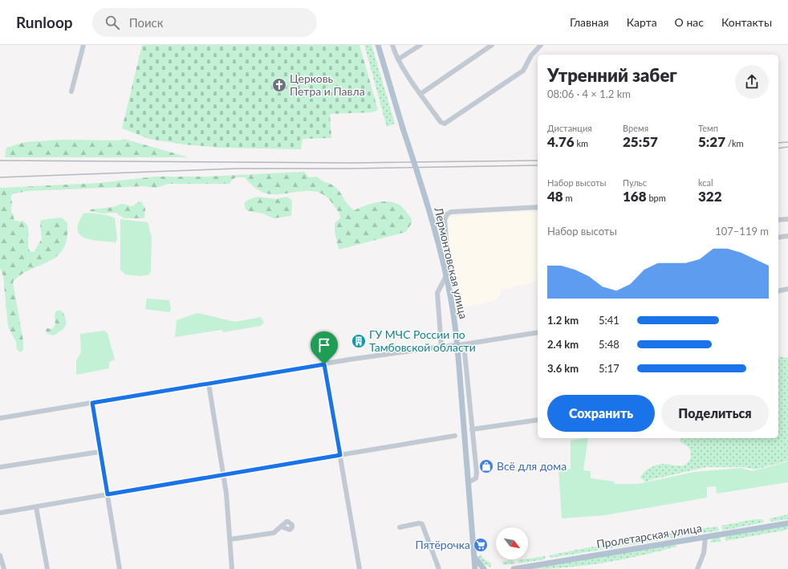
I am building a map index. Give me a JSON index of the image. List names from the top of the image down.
{
  "streets": {
    "main road": ["Лермонтовская улица", "Пролетарская улица"]
  },
  "places": {
    "church": ["Церковь Петра и Павла"],
    "building": ["ГУ МЧС России по Тамбовской области"],
    "shop": ["Всё для дома"],
    "supermarket": ["Пятёрочка"]
  },
  "north": "bottom right",
  "page": {
    "header": "Runloop",
    "search": "Поиск",
    "nav": [
      "Главная",
      "Карта",
      "О нас",
      "Контакты"
    ],
    "heading": ["Утренний забег", "08:06 · 4 × 1.2 km"],
    "stats": [
      ["Дистанция", "4.76 km"],
      ["Время", "25:57"],
      ["Темп", "5:27 /km"],
      ["Набор высоты", "48 m"],
      ["Пульс", "168 bpm"],
      ["kcal", "322"]
    ],
    "chart": ["Набор высоты", "107–119 m"],
    "list": [
      {
        "name": "1.2 km",
        "note": "5:41"
      },
      {
        "name": "2.4 km",
        "note": "5:48"
      },
      {
        "name": "3.6 km",
        "note": "5:17"
      }
    ],
    "buttons": ["Сохранить", "Поделиться"]
  }
}
